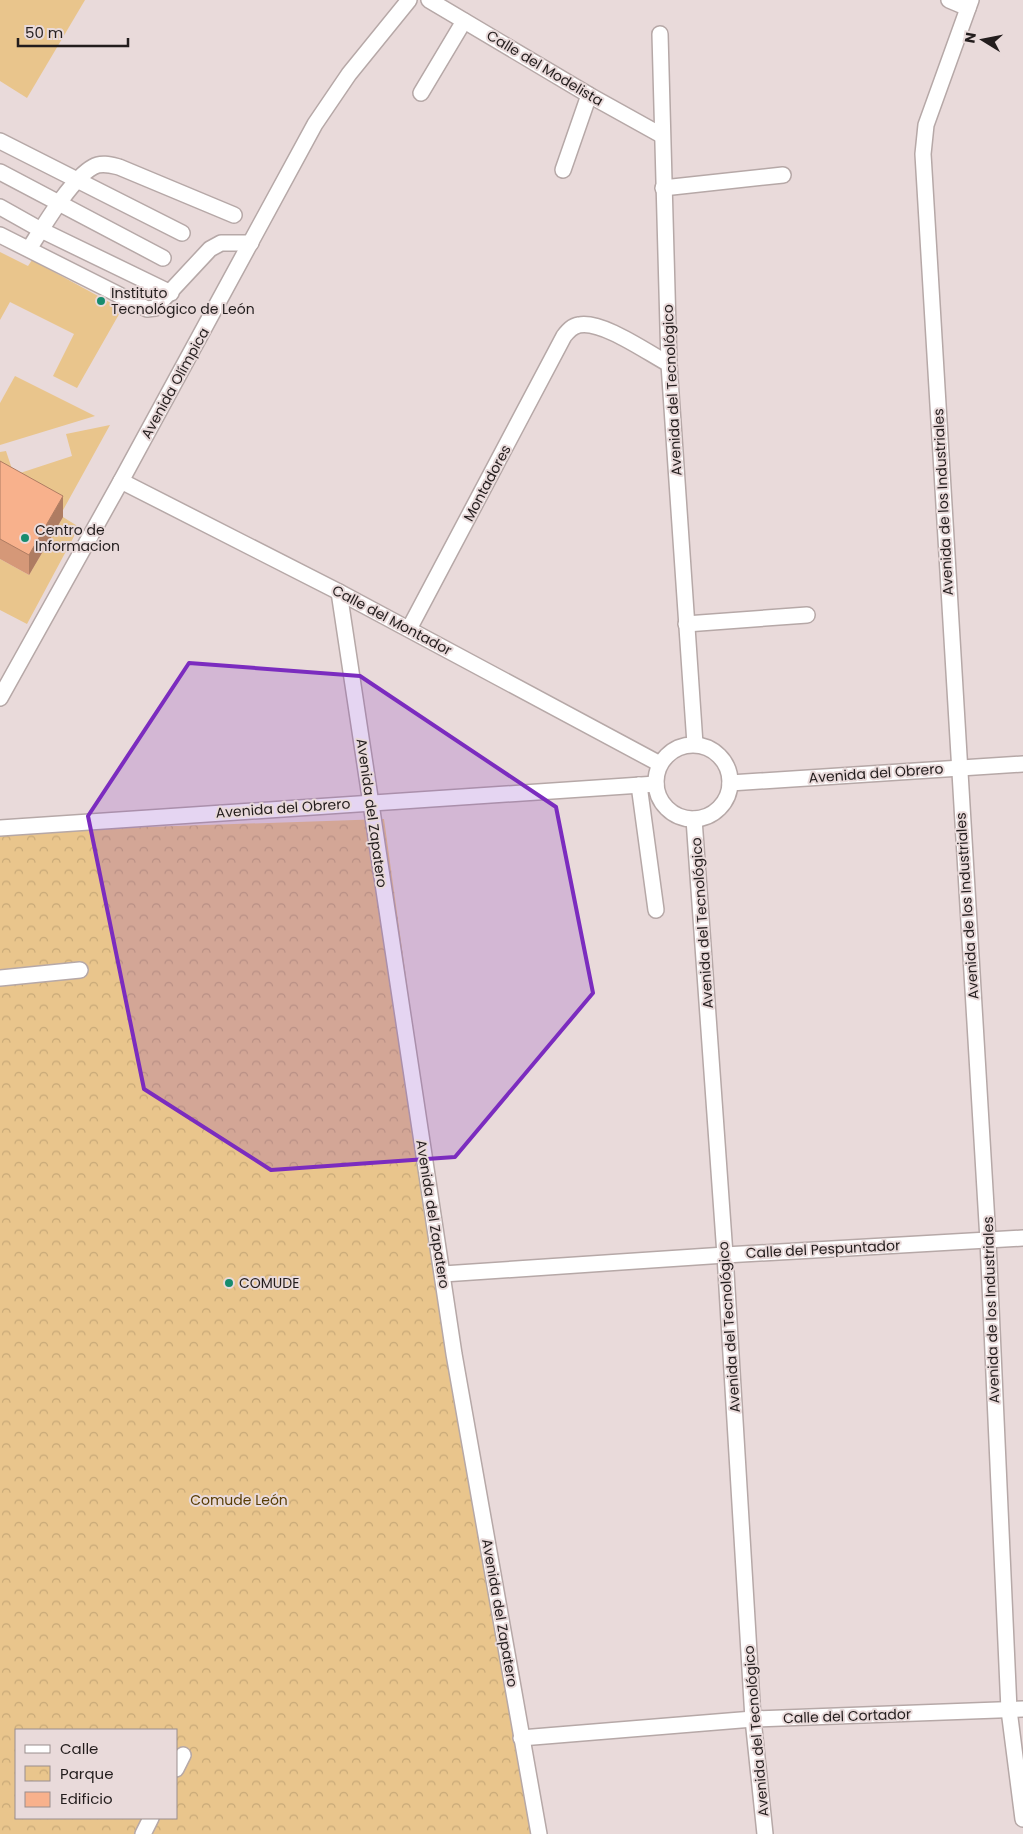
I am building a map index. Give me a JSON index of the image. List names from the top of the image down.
{
  "streets": {
    "street": [
      "Calle del Modelista",
      "Avenida Olímpica",
      "Avenida del Tecnológico",
      "Montadores",
      "Avenida de los Industriales",
      "Calle del Montador",
      "Avenida del Obrero",
      "Avenida del Zapatero",
      "Calle del Pespuntador",
      "Calle del Cortador"
    ]
  },
  "crossings": [
    ["Calle del Modelista", "Avenida del Tecnológico"],
    ["Avenida Olímpica", "Calle del Montador"],
    ["Avenida del Tecnológico", "Montadores"],
    ["Avenida del Tecnológico", "Calle del Montador"],
    ["Avenida del Tecnológico", "Avenida del Obrero"],
    ["Avenida del Tecnológico", "Calle del Pespuntador"],
    ["Avenida del Tecnológico", "Calle del Cortador"],
    ["Montadores", "Calle del Montador"],
    ["Avenida de los Industriales", "Avenida del Obrero"],
    ["Avenida de los Industriales", "Calle del Pespuntador"],
    ["Avenida de los Industriales", "Calle del Cortador"],
    ["Calle del Montador", "Avenida del Obrero"],
    ["Calle del Montador", "Avenida del Zapatero"],
    ["Avenida del Obrero", "Avenida del Zapatero"],
    ["Avenida del Zapatero", "Calle del Pespuntador"],
    ["Avenida del Zapatero", "Calle del Cortador"]
  ],
  "parks": ["Comude León"],
  "places": ["Instituto Tecnológico de León", "Centro de Informacion", "COMUDE"],
  "legend": ["Calle", "Parque", "Edificio"],
  "scale_bar": "50 m",
  "north": "left"
}
